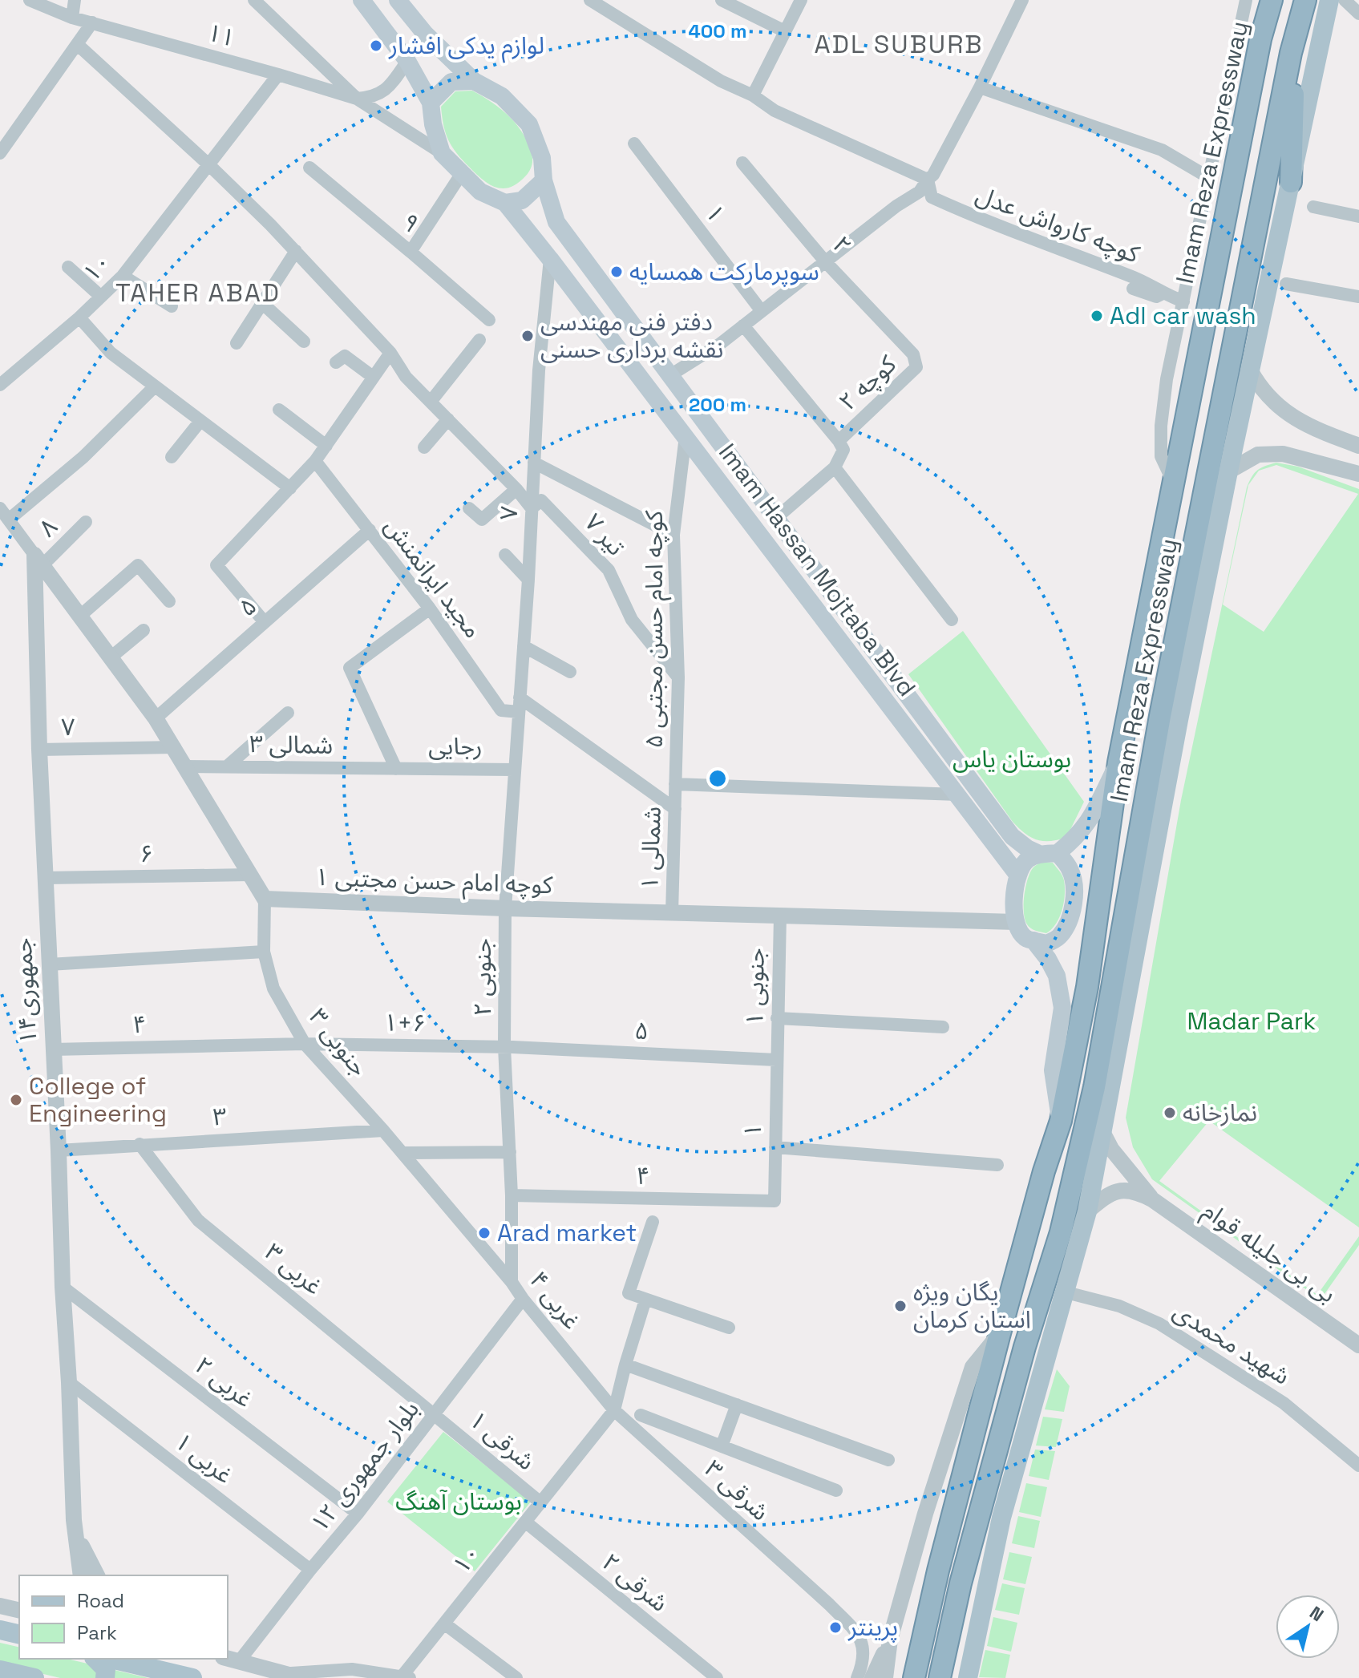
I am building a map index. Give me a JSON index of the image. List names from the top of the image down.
{
  "streets": {
    "highway": ["Imam Reza Expressway"],
    "main road": ["Imam Hassan Mojtaba Blvd"],
    "street": [
      "۱۱",
      "۱",
      "۹",
      "کوچه کارواش عدل",
      "۲",
      "۱۰",
      "کوچه ۲",
      "۷",
      "۸",
      "۷ تیر",
      "مجید ایرانمنش",
      "۵",
      "کوچه امام حسن مجتبی ۵",
      "۳ شمالی",
      "رجایی",
      "۱ شمالی",
      "۶",
      "کوچه امام حسن مجتبی ۱",
      "۲ جنوبی",
      "۱ جنوبی",
      "جمهوری۱۴",
      "۱+۶",
      "۴",
      "۳ جنوبی",
      "۳",
      "۱‍",
      "بی بی جلیله قوام",
      "۳ غربی",
      "۴ غربی",
      "شهید محمدی",
      "۲ غربی",
      "شرقی ۱",
      "۱ غربی",
      "بلوار جمهوری ۱۲",
      "۳ شرقی",
      "۲ شرقی"
    ]
  },
  "crossings": [
    ["۱۱", "۹"],
    ["۱۱", "۱۰"],
    ["۱۱", "Imam Hassan Mojtaba Blvd"],
    ["۹", "Imam Hassan Mojtaba Blvd"],
    ["۲", "کوچه ۲"],
    ["۱۰", "۴ غربی"],
    ["۱۰", "شرقی ۱"],
    ["۱۰", "۳ شرقی"],
    ["۱۰", "۲ شرقی"],
    ["۷", "۷ تیر"],
    ["۷", "Imam Hassan Mojtaba Blvd"],
    ["۷", "مجید ایرانمنش"],
    ["۷", "رجایی"],
    ["۷", "۲ جنوبی"],
    ["۷", "جمهوری۱۴"],
    ["۸", "جمهوری۱۴"],
    ["۷ تیر", "کوچه امام حسن مجتبی ۵"],
    ["Imam Hassan Mojtaba Blvd", "کوچه امام حسن مجتبی ۵"],
    ["Imam Hassan Mojtaba Blvd", "کوچه امام حسن مجتبی ۱"],
    ["مجید ایرانمنش", "۵"],
    ["۵", "۲ جنوبی"],
    ["۵", "۱ جنوبی"],
    ["۵", "۱+۶"],
    ["۵", "۱‍"],
    ["کوچه امام حسن مجتبی ۵", "۱ شمالی"],
    ["۳ شمالی", "رجایی"],
    ["رجایی", "۲ جنوبی"],
    ["۱ شمالی", "کوچه امام حسن مجتبی ۱"],
    ["۶", "جمهوری۱۴"],
    ["کوچه امام حسن مجتبی ۱", "۲ جنوبی"],
    ["کوچه امام حسن مجتبی ۱", "۱ جنوبی"],
    ["کوچه امام حسن مجتبی ۱", "۳ جنوبی"],
    ["۲ جنوبی", "۱+۶"],
    ["۲ جنوبی", "۴"],
    ["۲ جنوبی", "۴ غربی"],
    ["۱ جنوبی", "۱‍"],
    ["جمهوری۱۴", "۴"],
    ["جمهوری۱۴", "۳"],
    ["جمهوری۱۴", "۲ غربی"],
    ["جمهوری۱۴", "۱ غربی"],
    ["۱+۶", "۴"],
    ["۱+۶", "۳ جنوبی"],
    ["۴", "۳ جنوبی"],
    ["۴", "۱‍"],
    ["۳ جنوبی", "۳"],
    ["۳ جنوبی", "۴ غربی"],
    ["۳", "۳ غربی"],
    ["۳", "۴ غربی"],
    ["۳ غربی", "شرقی ۱"],
    ["۳ غربی", "بلوار جمهوری ۱۲"],
    ["۴ غربی", "بلوار جمهوری ۱۲"],
    ["۴ غربی", "۳ شرقی"],
    ["۲ غربی", "بلوار جمهوری ۱۲"],
    ["شرقی ۱", "بلوار جمهوری ۱۲"],
    ["۱ غربی", "بلوار جمهوری ۱۲"]
  ],
  "districts": ["ADL SUBURB", "TAHER ABAD"],
  "parks": ["بوستان یاس", "Madar Park", "بوستان آهنگ"],
  "places": [
    "لوازم یدکی افشار",
    "سوپرمارکت همسایه",
    "Adl car wash",
    "دفتر فنی مهندسی نقشه برداری حسنی",
    "College of Engineering",
    "نمازخانه",
    "Arad market",
    "یگان ویژه استان کرمان",
    "پرینتر"
  ],
  "legend": ["Road", "Park"],
  "north": "top right",
  "rings": ["400 m", "200 m"]
}
